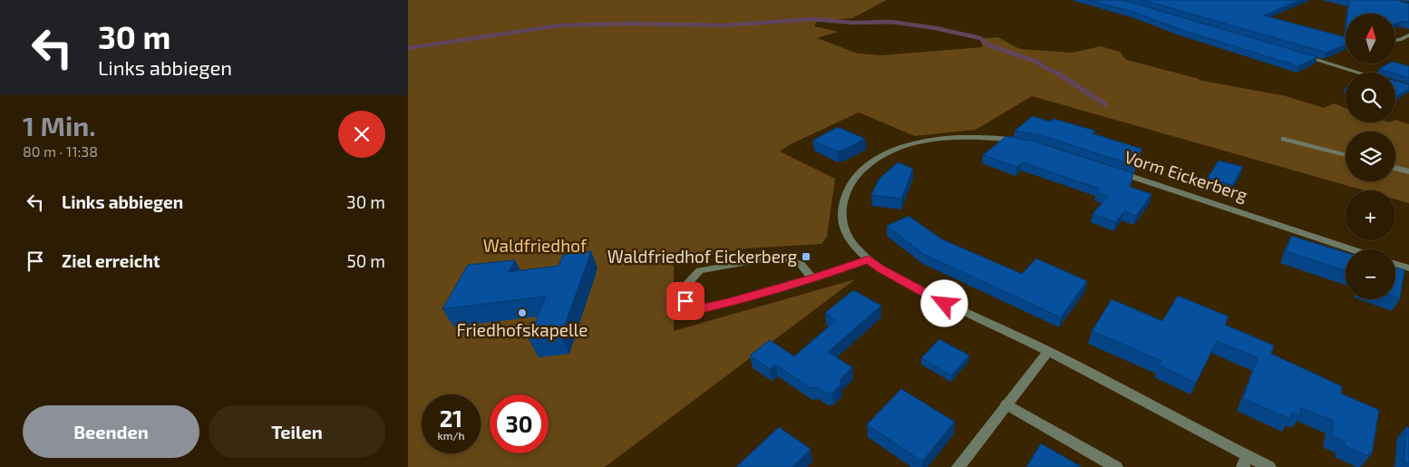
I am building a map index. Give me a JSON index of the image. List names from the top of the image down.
{
  "streets": {
    "street": ["Vorm Eickerberg"]
  },
  "parks": ["Waldfriedhof"],
  "places": {
    "transit": ["Waldfriedhof Eickerberg"],
    "other": ["Friedhofskapelle"]
  },
  "north": "top",
  "page": {
    "turn": ["30 m", "Links abbiegen"],
    "map_buttons": ["+", "−"],
    "heading": ["1 Min.", "80 m · 11:38"],
    "list": [
      {
        "name": "Links abbiegen",
        "value": "30 m"
      },
      {
        "name": "Ziel erreicht",
        "value": "50 m"
      }
    ],
    "speed": "21 km/h",
    "limit": "30",
    "buttons": ["Beenden", "Teilen"]
  }
}
